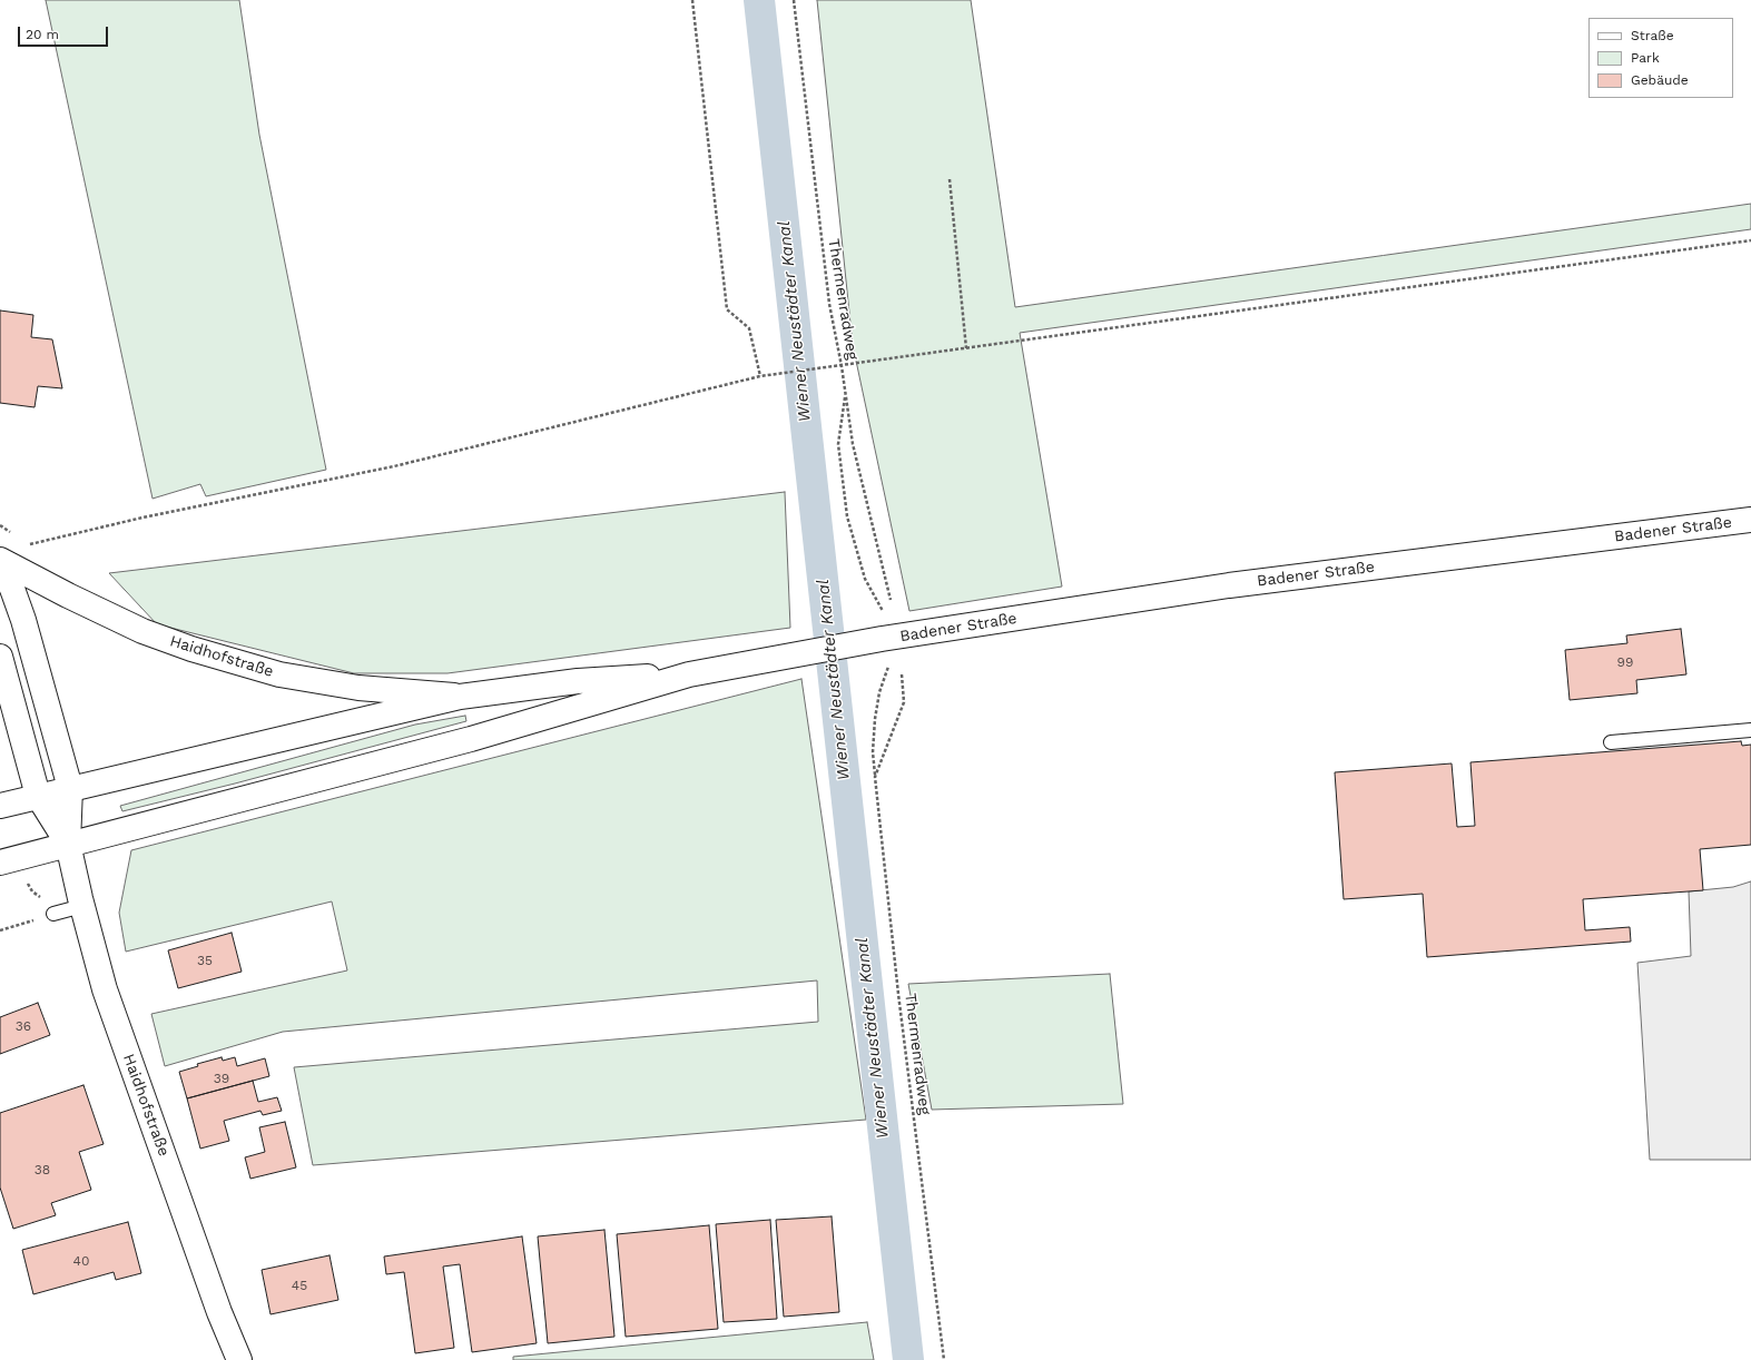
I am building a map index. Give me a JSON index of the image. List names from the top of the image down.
{
  "streets": {
    "main road": ["Badener Straße", "Haidhofstraße"],
    "path": ["Thermenradweg"]
  },
  "water": ["Wiener Neustädter Kanal"],
  "house_numbers": [
    "99",
    "35",
    "36",
    "39",
    "38",
    "40",
    "45"
  ],
  "legend": ["Straße", "Park", "Gebäude"],
  "scale_bar": "20 m"
}
